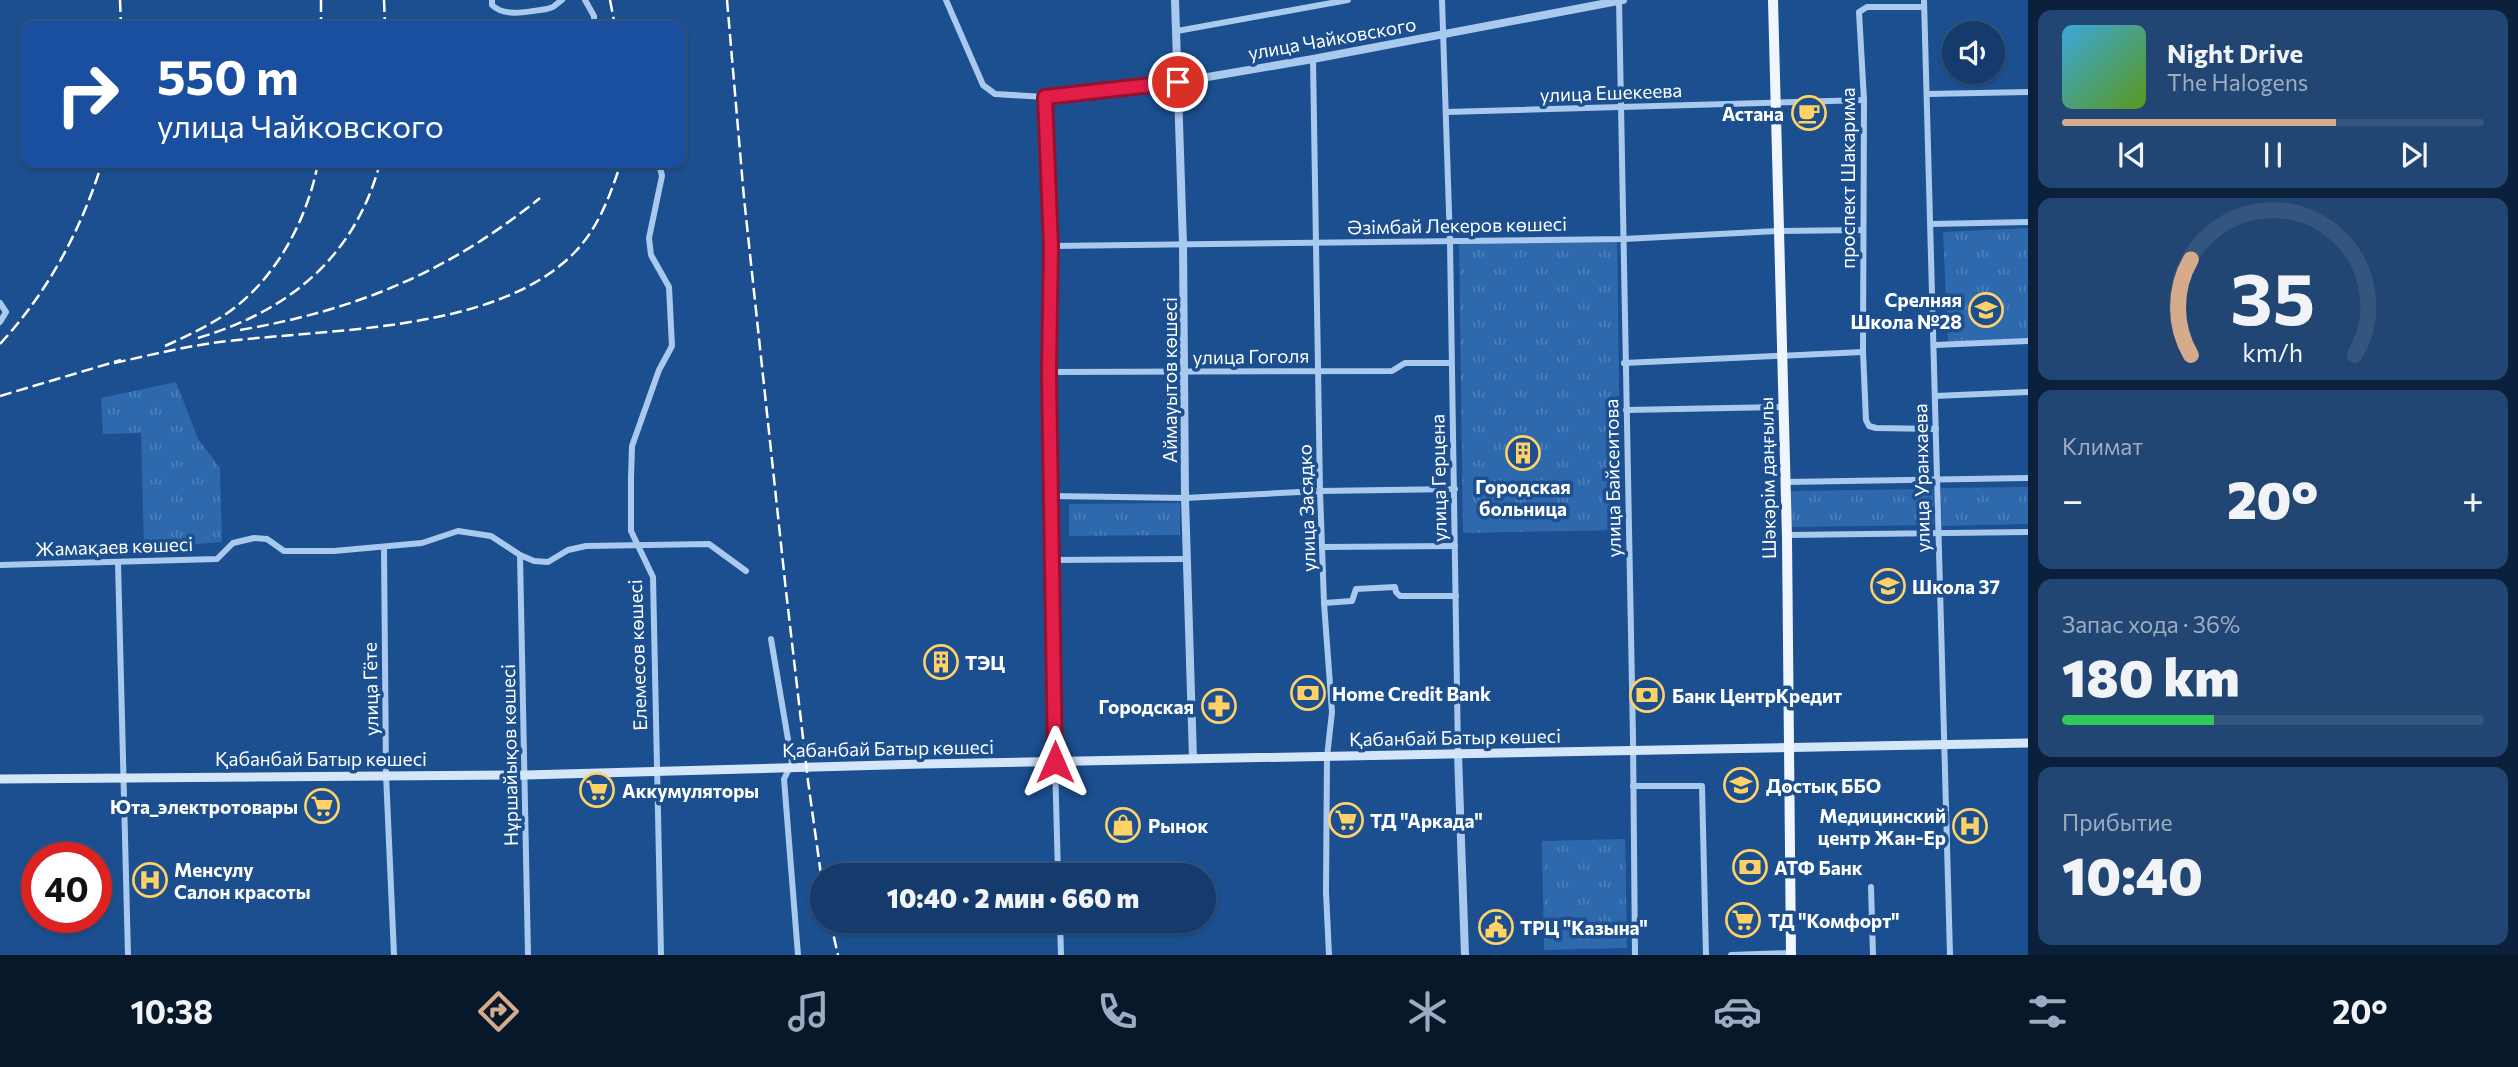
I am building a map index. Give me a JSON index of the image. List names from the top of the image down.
{
  "streets": {
    "main road": ["Шәкәрім даңғылы", "Қабанбай Батыр көшесі"],
    "street": [
      "улица Чайковского",
      "улица Ешекеева",
      "проспект Шакарима",
      "Әзімбай Лекеров көшесі",
      "улица Гоголя",
      "Аймауытов көшесі",
      "улица Герцена",
      "улица Байсеитова",
      "улица Уранхаева",
      "улица Засядко",
      "Жамақаев көшесі",
      "Елемесов көшесі",
      "улица Гёте",
      "Нұршайықов көшесі"
    ]
  },
  "crossings": [
    ["улица Чайковского", "Аймауытов көшесі"],
    ["улица Чайковского", "улица Герцена"],
    ["улица Чайковского", "улица Байсеитова"],
    ["улица Чайковского", "улица Засядко"],
    ["улица Ешекеева", "проспект Шакарима"],
    ["улица Ешекеева", "улица Герцена"],
    ["улица Ешекеева", "улица Байсеитова"],
    ["улица Ешекеева", "Шәкәрім даңғылы"],
    ["проспект Шакарима", "Әзімбай Лекеров көшесі"],
    ["проспект Шакарима", "улица Уранхаева"],
    ["Әзімбай Лекеров көшесі", "Аймауытов көшесі"],
    ["Әзімбай Лекеров көшесі", "улица Герцена"],
    ["Әзімбай Лекеров көшесі", "улица Байсеитова"],
    ["Әзімбай Лекеров көшесі", "Шәкәрім даңғылы"],
    ["Әзімбай Лекеров көшесі", "улица Засядко"],
    ["улица Гоголя", "Аймауытов көшесі"],
    ["улица Гоголя", "улица Герцена"],
    ["улица Гоголя", "улица Засядко"],
    ["Аймауытов көшесі", "Қабанбай Батыр көшесі"],
    ["улица Герцена", "Қабанбай Батыр көшесі"],
    ["улица Байсеитова", "Қабанбай Батыр көшесі"],
    ["Шәкәрім даңғылы", "Қабанбай Батыр көшесі"],
    ["улица Уранхаева", "Қабанбай Батыр көшесі"],
    ["улица Засядко", "Қабанбай Батыр көшесі"],
    ["Жамақаев көшесі", "Елемесов көшесі"],
    ["Жамақаев көшесі", "улица Гёте"],
    ["Жамақаев көшесі", "Нұршайықов көшесі"],
    ["Елемесов көшесі", "Қабанбай Батыр көшесі"],
    ["улица Гёте", "Қабанбай Батыр көшесі"],
    ["Қабанбай Батыр көшесі", "Нұршайықов көшесі"]
  ],
  "places": {
    "cafe": ["Астана"],
    "school or university": ["Срелняя Школа №28", "Школа 37", "Достық ББО"],
    "building": ["Городская больница", "ТЭЦ"],
    "bank": ["Home Credit Bank", "Банк ЦентрКредит", "АТФ Банк"],
    "pharmacy": ["Городская"],
    "supermarket": [
      "Аккумуляторы",
      "Юта_электротовары",
      "ТД \"Аркада\"",
      "ТД \"Комфорт\""
    ],
    "shop": ["Рынок"],
    "hospital": ["Медицинский центр Жан-Ер", "Менсулу Салон красоты"],
    "public building": ["ТРЦ \"Казына\""]
  },
  "page": {
    "turn": ["550 m", "улица Чайковского"],
    "song": ["Night Drive", "The Halogens"],
    "tile": [
      "Климат",
      ["Запас хода · 36%", "180 km"],
      ["Прибытие", "10:40"]
    ],
    "heat": ["−", "20°", "+"],
    "limit": "40",
    "trip": "10:40 · 2 мин · 660 m",
    "tabs": ["10:38", "20°"],
    "gauge": ["35", "km/h"]
  }
}
